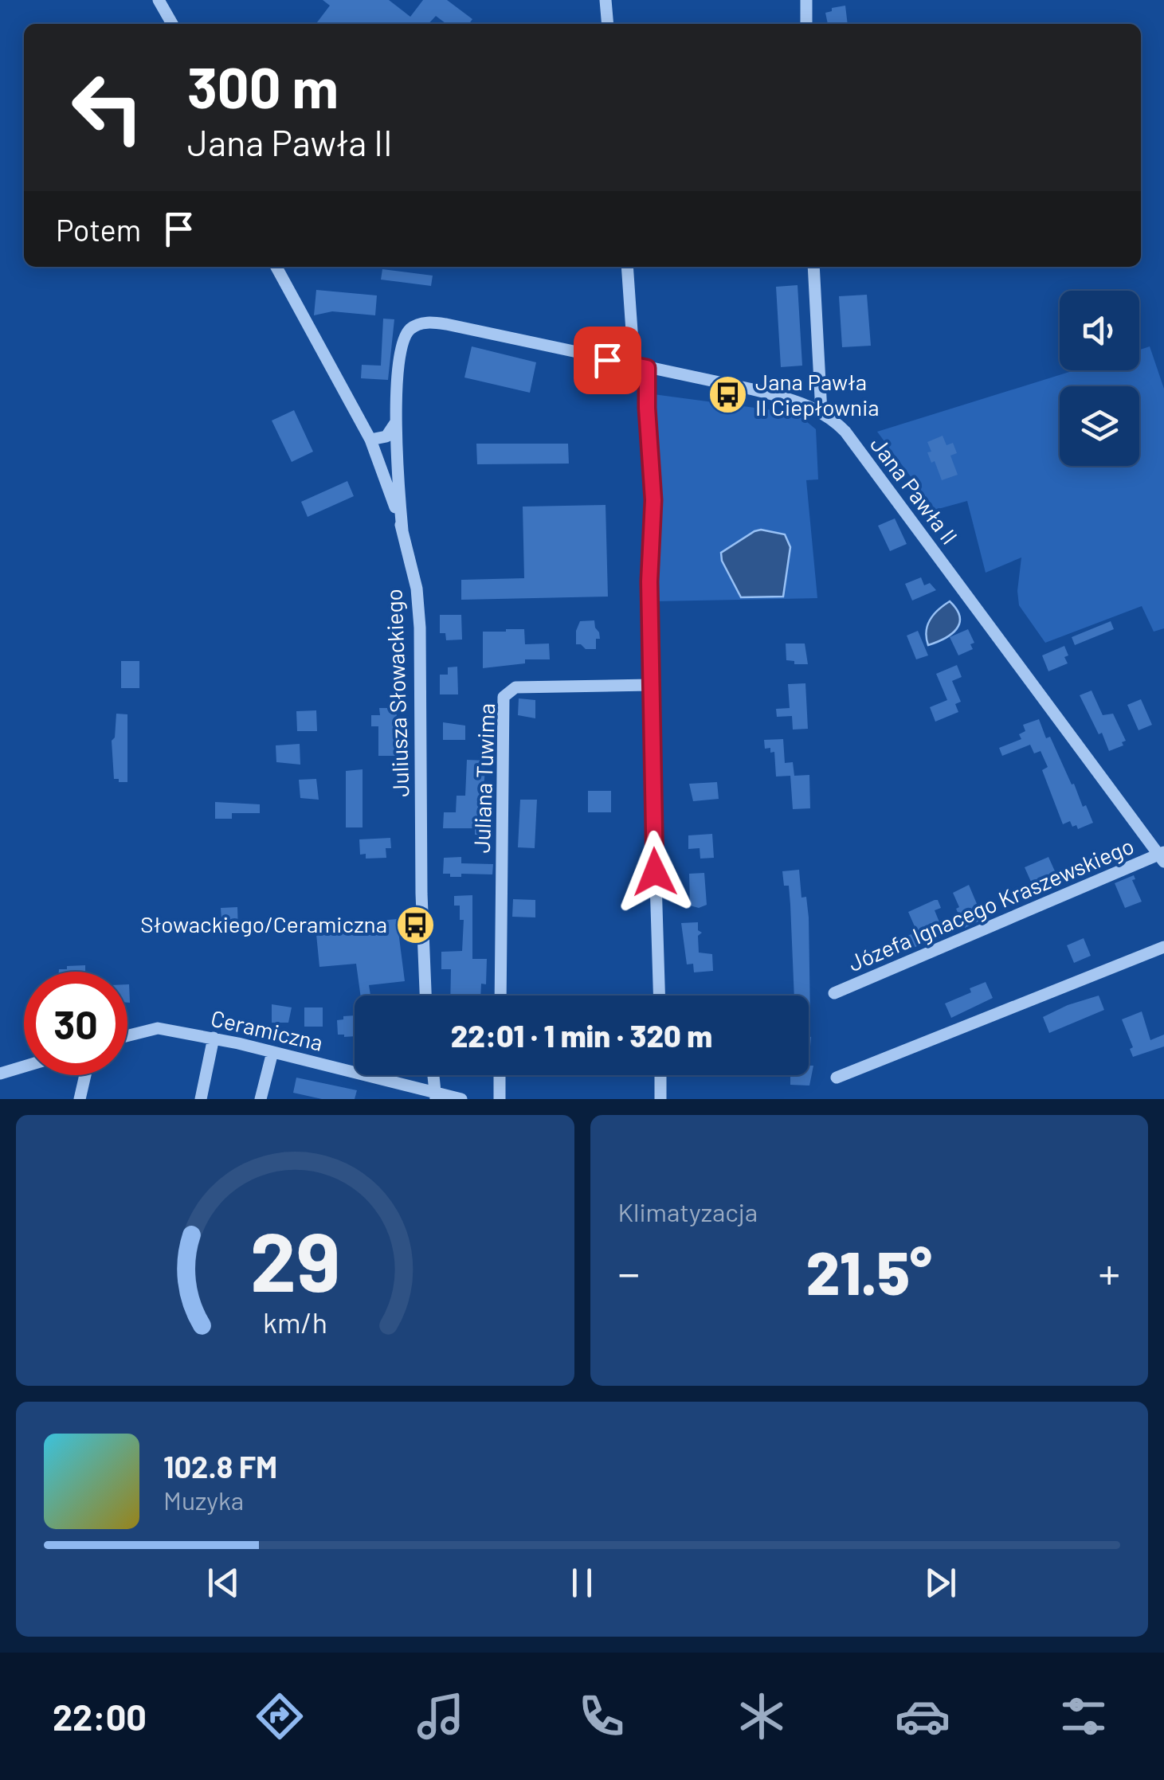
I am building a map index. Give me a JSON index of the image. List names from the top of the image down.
{
  "streets": {
    "street": [
      "Jana Pawła II",
      "Juliusza Słowackiego",
      "Juliana Tuwima",
      "Józefa Ignacego Kraszewskiego",
      "Ceramiczna"
    ]
  },
  "crossings": [
    ["Jana Pawła II", "Juliusza Słowackiego"],
    ["Jana Pawła II", "Józefa Ignacego Kraszewskiego"]
  ],
  "places": {
    "bus stop": ["Jana Pawła II Ciepłownia", "Słowackiego/Ceramiczna"]
  },
  "page": {
    "turn": ["300 m", "Jana Pawła II"],
    "then": "Potem",
    "limit": "30",
    "trip": "22:01 · 1 min · 320 m",
    "tile": "Klimatyzacja",
    "heat": ["−", "21.5°", "+"],
    "song": ["102.8 FM", "Muzyka"],
    "tabs": "22:00",
    "gauge": ["29", "km/h"]
  }
}
